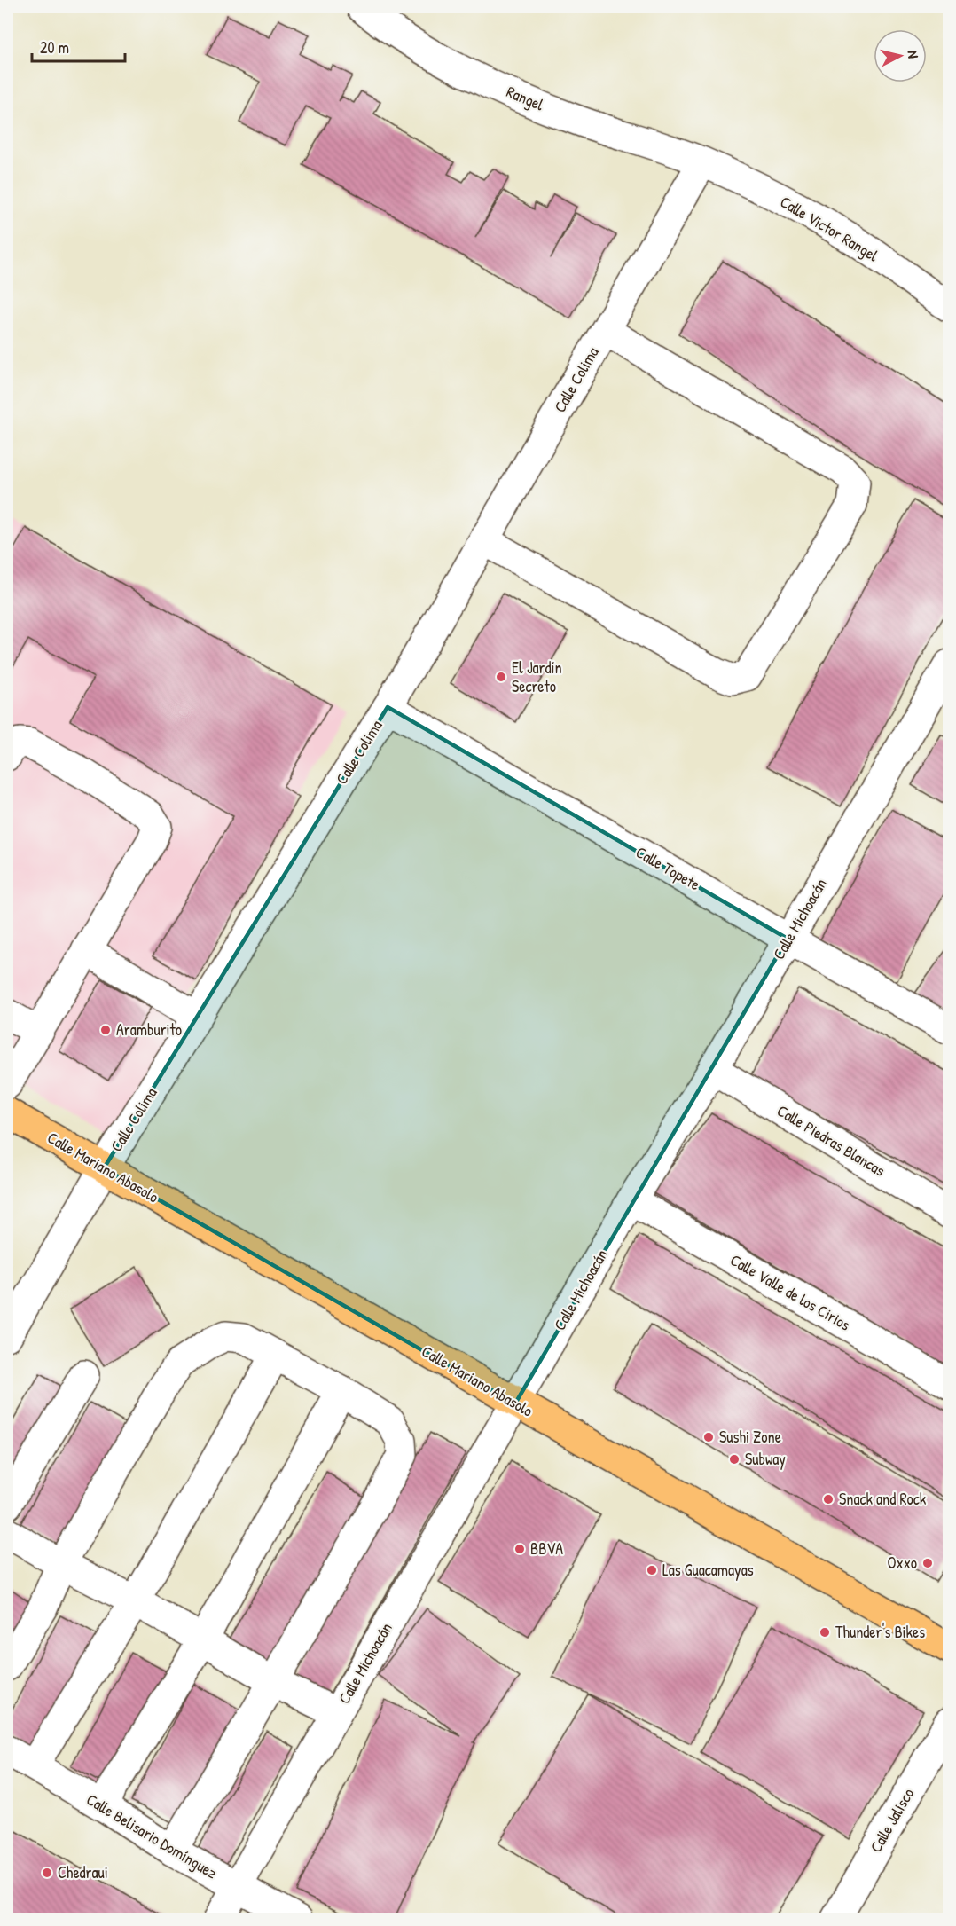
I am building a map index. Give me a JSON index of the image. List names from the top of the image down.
{
  "streets": {
    "main road": ["Calle Mariano Abasolo"],
    "street": [
      "Rangel",
      "Calle Victor Rangel",
      "Calle Colima",
      "Calle Topete",
      "Calle Michoacán",
      "Calle Piedras Blancas",
      "Calle Valle de los Cirios",
      "Calle Jalisco",
      "Calle Belisario Domínguez"
    ]
  },
  "crossings": [
    ["Rangel", "Calle Victor Rangel"],
    ["Rangel", "Calle Colima"],
    ["Calle Victor Rangel", "Calle Colima"],
    ["Calle Colima", "Calle Topete"],
    ["Calle Colima", "Calle Mariano Abasolo"],
    ["Calle Topete", "Calle Michoacán"],
    ["Calle Michoacán", "Calle Piedras Blancas"],
    ["Calle Michoacán", "Calle Mariano Abasolo"],
    ["Calle Michoacán", "Calle Valle de los Cirios"],
    ["Calle Michoacán", "Calle Belisario Domínguez"]
  ],
  "places": [
    "El Jardín Secreto",
    "Aramburito",
    "Sushi Zone",
    "Subway",
    "Snack and Rock",
    "BBVA",
    "Oxxo",
    "Las Guacamayas",
    "Thunder's Bikes",
    "Chedraui"
  ],
  "scale_bar": "20 m",
  "north": "right"
}
